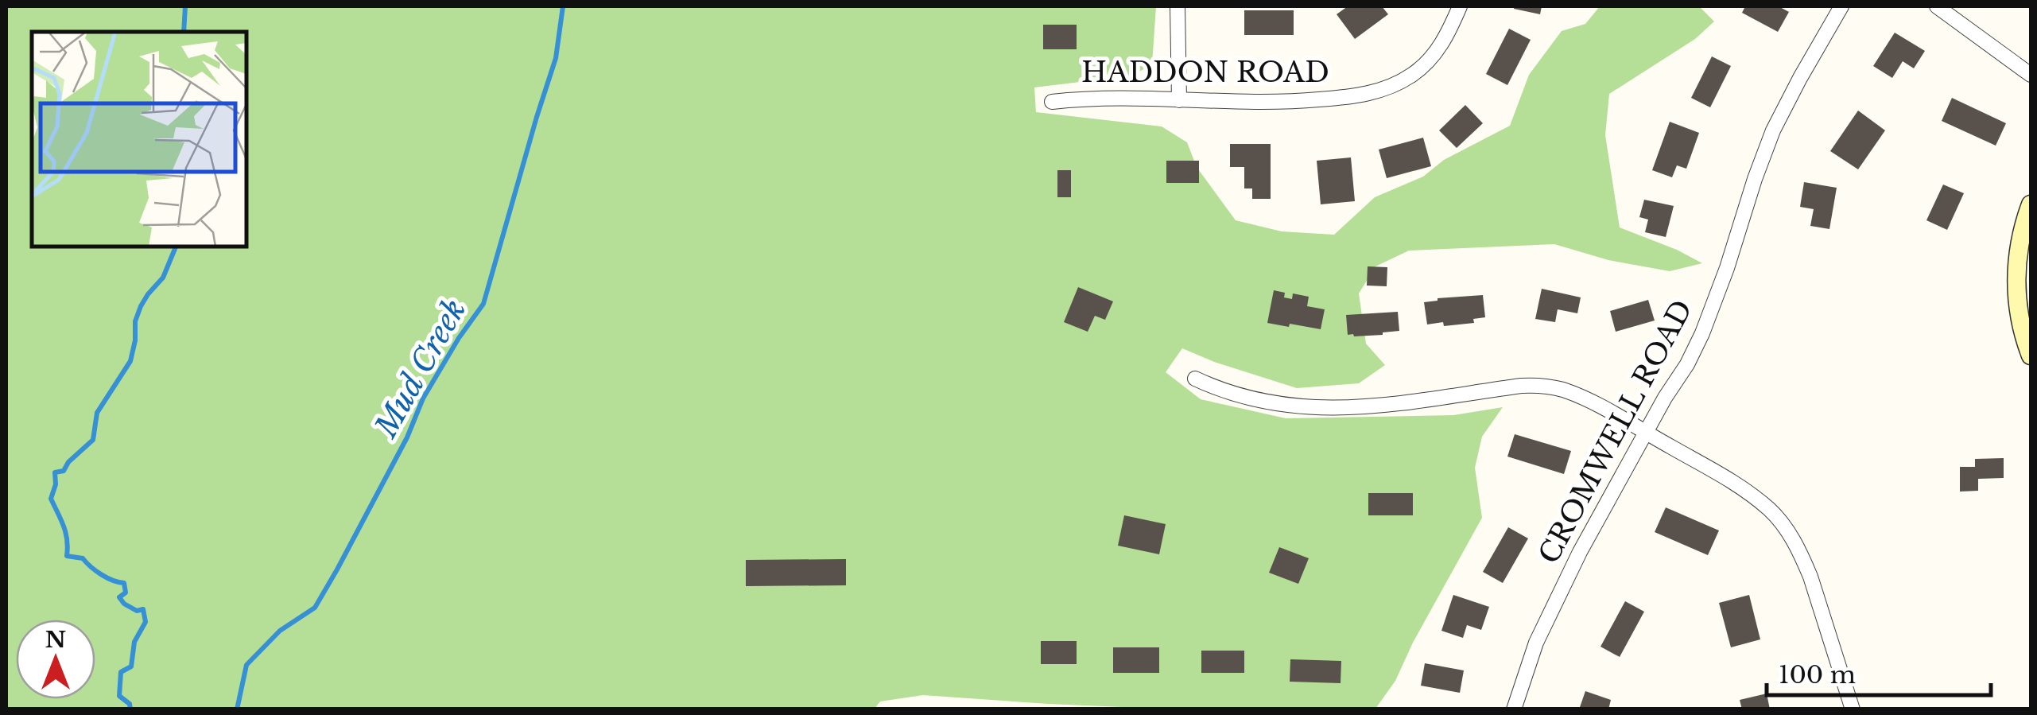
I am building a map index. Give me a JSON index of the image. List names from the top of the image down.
{
  "streets": {
    "street": ["HADDON ROAD", "CROMWELL ROAD"]
  },
  "water": ["Mud Creek"],
  "scale_bar": "100 m",
  "north": "top"
}
